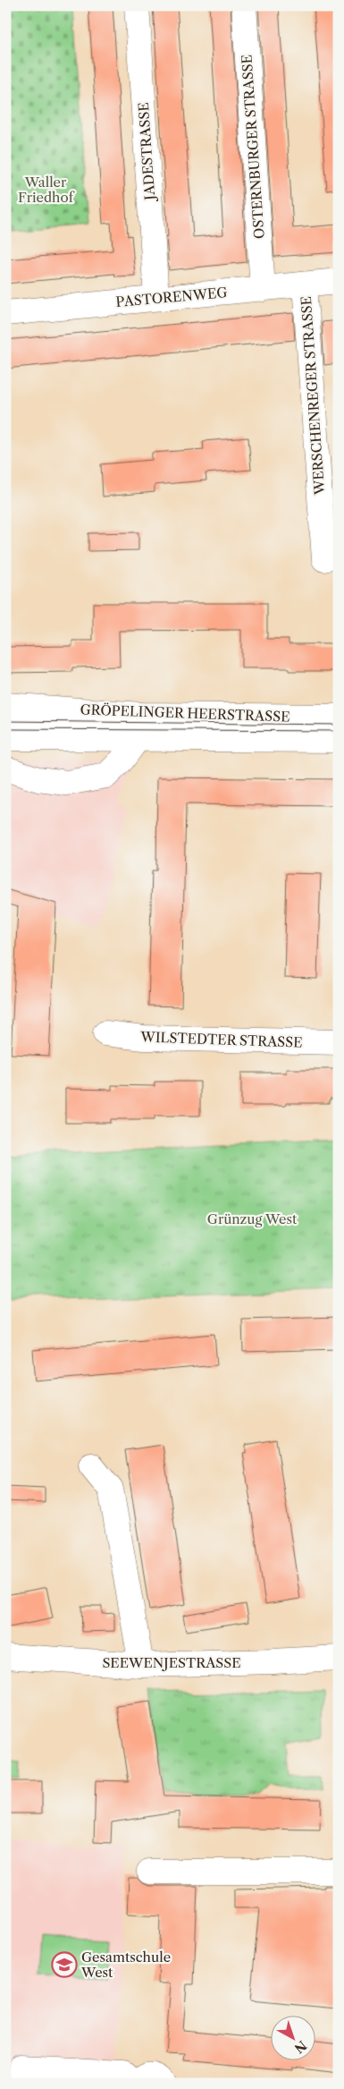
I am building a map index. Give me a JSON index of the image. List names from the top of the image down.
{
  "streets": {
    "street": [
      "OSTERNBURGER STRASSE",
      "JADESTRASSE",
      "PASTORENWEG",
      "WERSCHENREGER STRASSE",
      "GRÖPELINGER HEERSTRASSE",
      "WILSTEDTER STRASSE",
      "SEEWENJESTRASSE"
    ]
  },
  "crossings": [
    ["OSTERNBURGER STRASSE", "PASTORENWEG"],
    ["JADESTRASSE", "PASTORENWEG"],
    ["PASTORENWEG", "WERSCHENREGER STRASSE"]
  ],
  "parks": ["Waller Friedhof", "Grünzug West"],
  "places": {
    "school or university": ["Gesamtschule West"]
  },
  "north": "bottom right"
}
